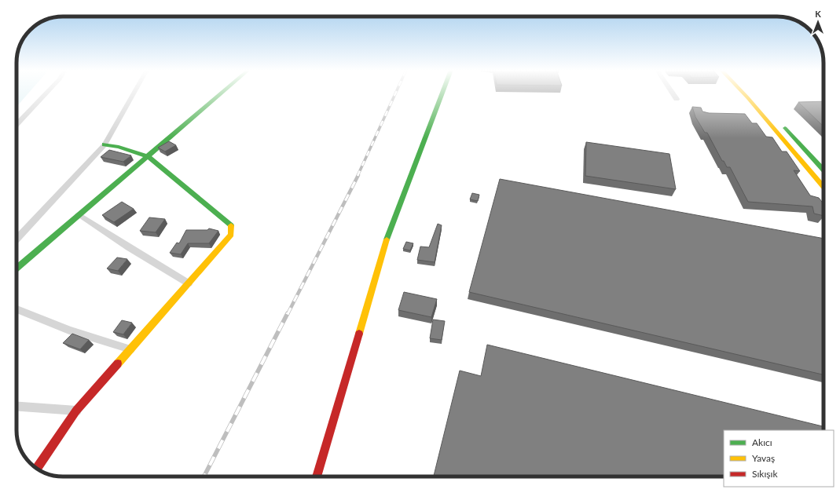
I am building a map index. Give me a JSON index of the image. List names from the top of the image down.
{
  "legend": ["Akıcı", "Yavaş", "Sıkışık"],
  "north": "top"
}
